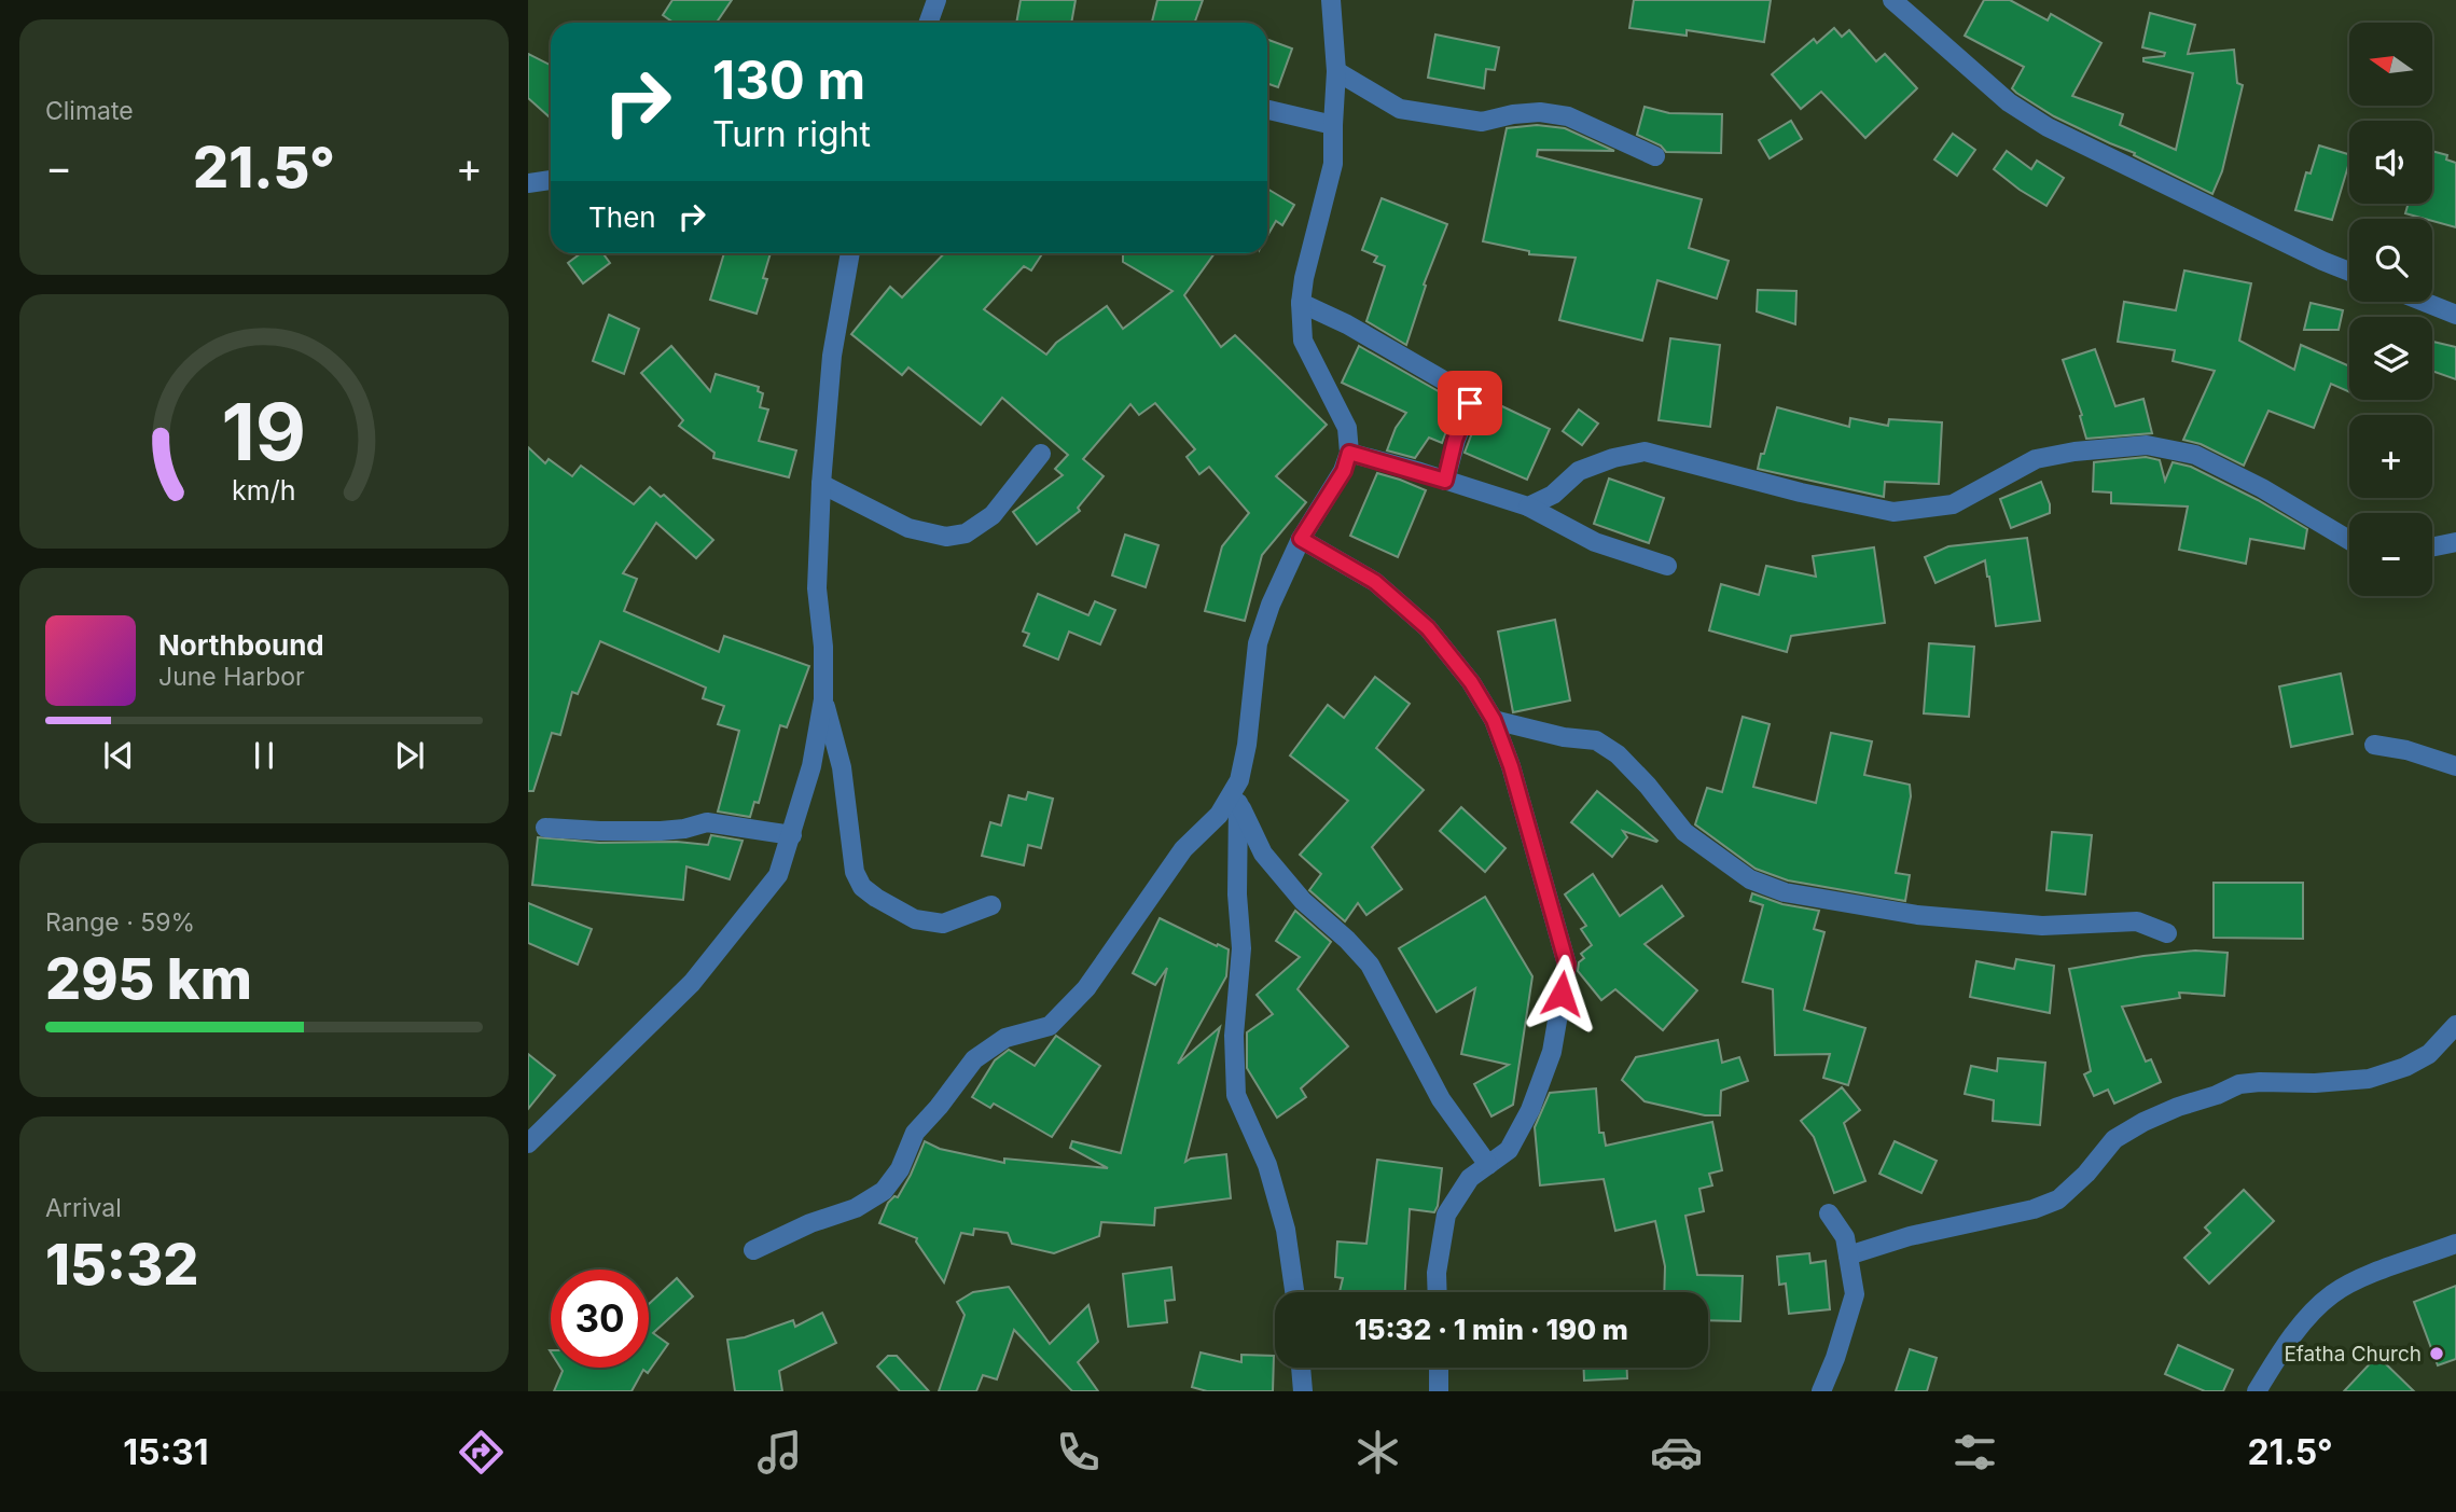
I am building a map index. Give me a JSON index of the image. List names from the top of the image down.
{
  "places": ["Efatha Church"],
  "north": "left",
  "page": {
    "tile": [
      "Climate",
      ["Range · 59%", "295 km"],
      ["Arrival", "15:32"]
    ],
    "map_buttons": ["+", "−"],
    "turn": ["130 m", "Turn right"],
    "heat": ["−", "21.5°", "+"],
    "then": "Then",
    "song": ["Northbound", "June Harbor"],
    "limit": "30",
    "trip": "15:32 · 1 min · 190 m",
    "tabs": ["15:31", "21.5°"],
    "gauge": ["19", "km/h"]
  }
}
